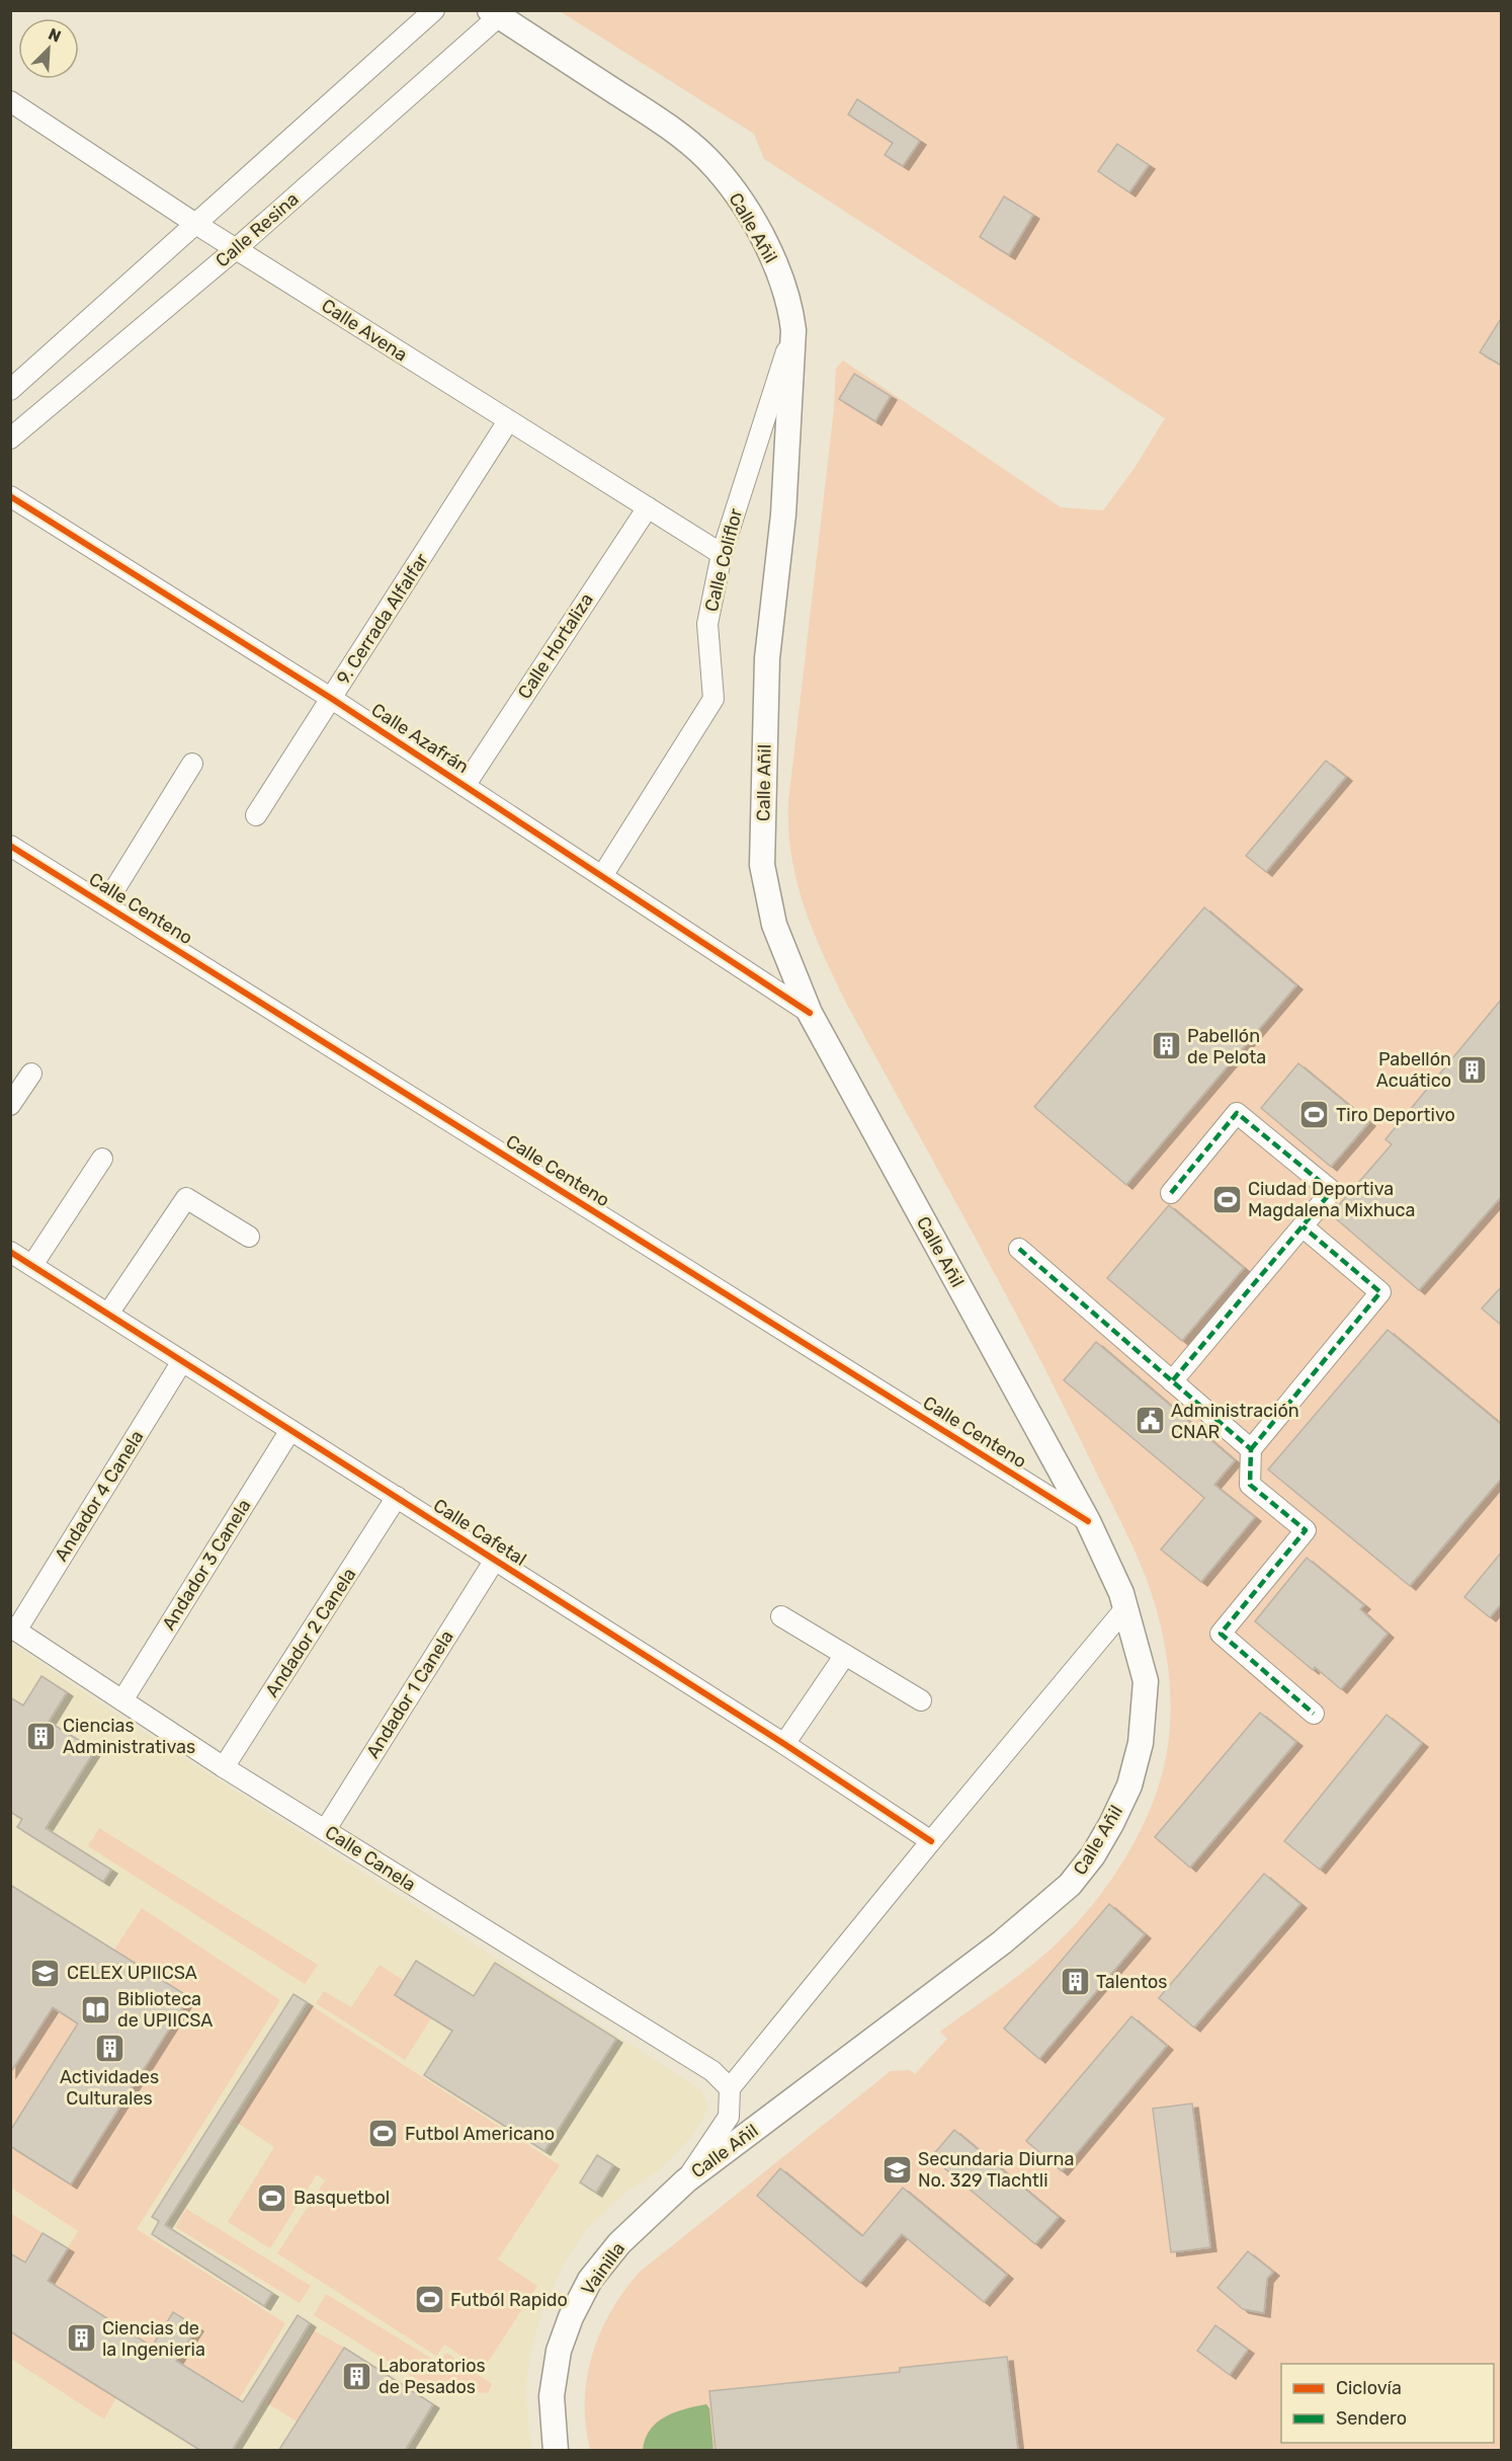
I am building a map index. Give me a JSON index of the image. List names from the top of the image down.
{
  "streets": {
    "main road": ["Calle Añil", "Vainilla"],
    "street": [
      "Calle Resina",
      "Calle Avena",
      "Calle Coliflor",
      "9. Cerrada Alfalfar",
      "Calle Hortaliza",
      "Calle Azafrán",
      "Calle Centeno",
      "Andador 4 Canela",
      "Calle Cafetal",
      "Andador 3 Canela",
      "Andador 2 Canela",
      "Andador 1 Canela",
      "Calle Canela"
    ]
  },
  "crossings": [
    ["Calle Añil", "Calle Resina"],
    ["Calle Añil", "Calle Coliflor"],
    ["Calle Añil", "Calle Azafrán"],
    ["Calle Añil", "Calle Centeno"],
    ["Calle Añil", "Calle Canela"],
    ["Calle Añil", "Vainilla"],
    ["Calle Resina", "Calle Avena"],
    ["Calle Avena", "Calle Coliflor"],
    ["Calle Avena", "9. Cerrada Alfalfar"],
    ["Calle Avena", "Calle Hortaliza"],
    ["Calle Coliflor", "Calle Azafrán"],
    ["9. Cerrada Alfalfar", "Calle Azafrán"],
    ["Calle Hortaliza", "Calle Azafrán"],
    ["Andador 4 Canela", "Calle Cafetal"],
    ["Andador 4 Canela", "Calle Canela"],
    ["Calle Cafetal", "Andador 3 Canela"],
    ["Calle Cafetal", "Andador 2 Canela"],
    ["Calle Cafetal", "Andador 1 Canela"],
    ["Andador 3 Canela", "Calle Canela"],
    ["Andador 2 Canela", "Calle Canela"],
    ["Andador 1 Canela", "Calle Canela"]
  ],
  "places": {
    "building": [
      "Pabellón de Pelota",
      "Pabellón Acuático",
      "Ciencias Administrativas",
      "Talentos",
      "Actividades Culturales",
      "Ciencias de la Ingenieria",
      "Laboratorios de Pesados"
    ],
    "sports": [
      "Tiro Deportivo",
      "Ciudad Deportiva Magdalena Mixhuca",
      "Futbol Americano",
      "Basquetbol",
      "Futból Rapido"
    ],
    "public building": ["Administración CNAR"],
    "school or university": ["CELEX UPIICSA", "Secundaria Diurna No. 329 Tlachtli"],
    "library": ["Biblioteca de UPIICSA"]
  },
  "legend": ["Ciclovía", "Sendero"],
  "north": "top right"
}
